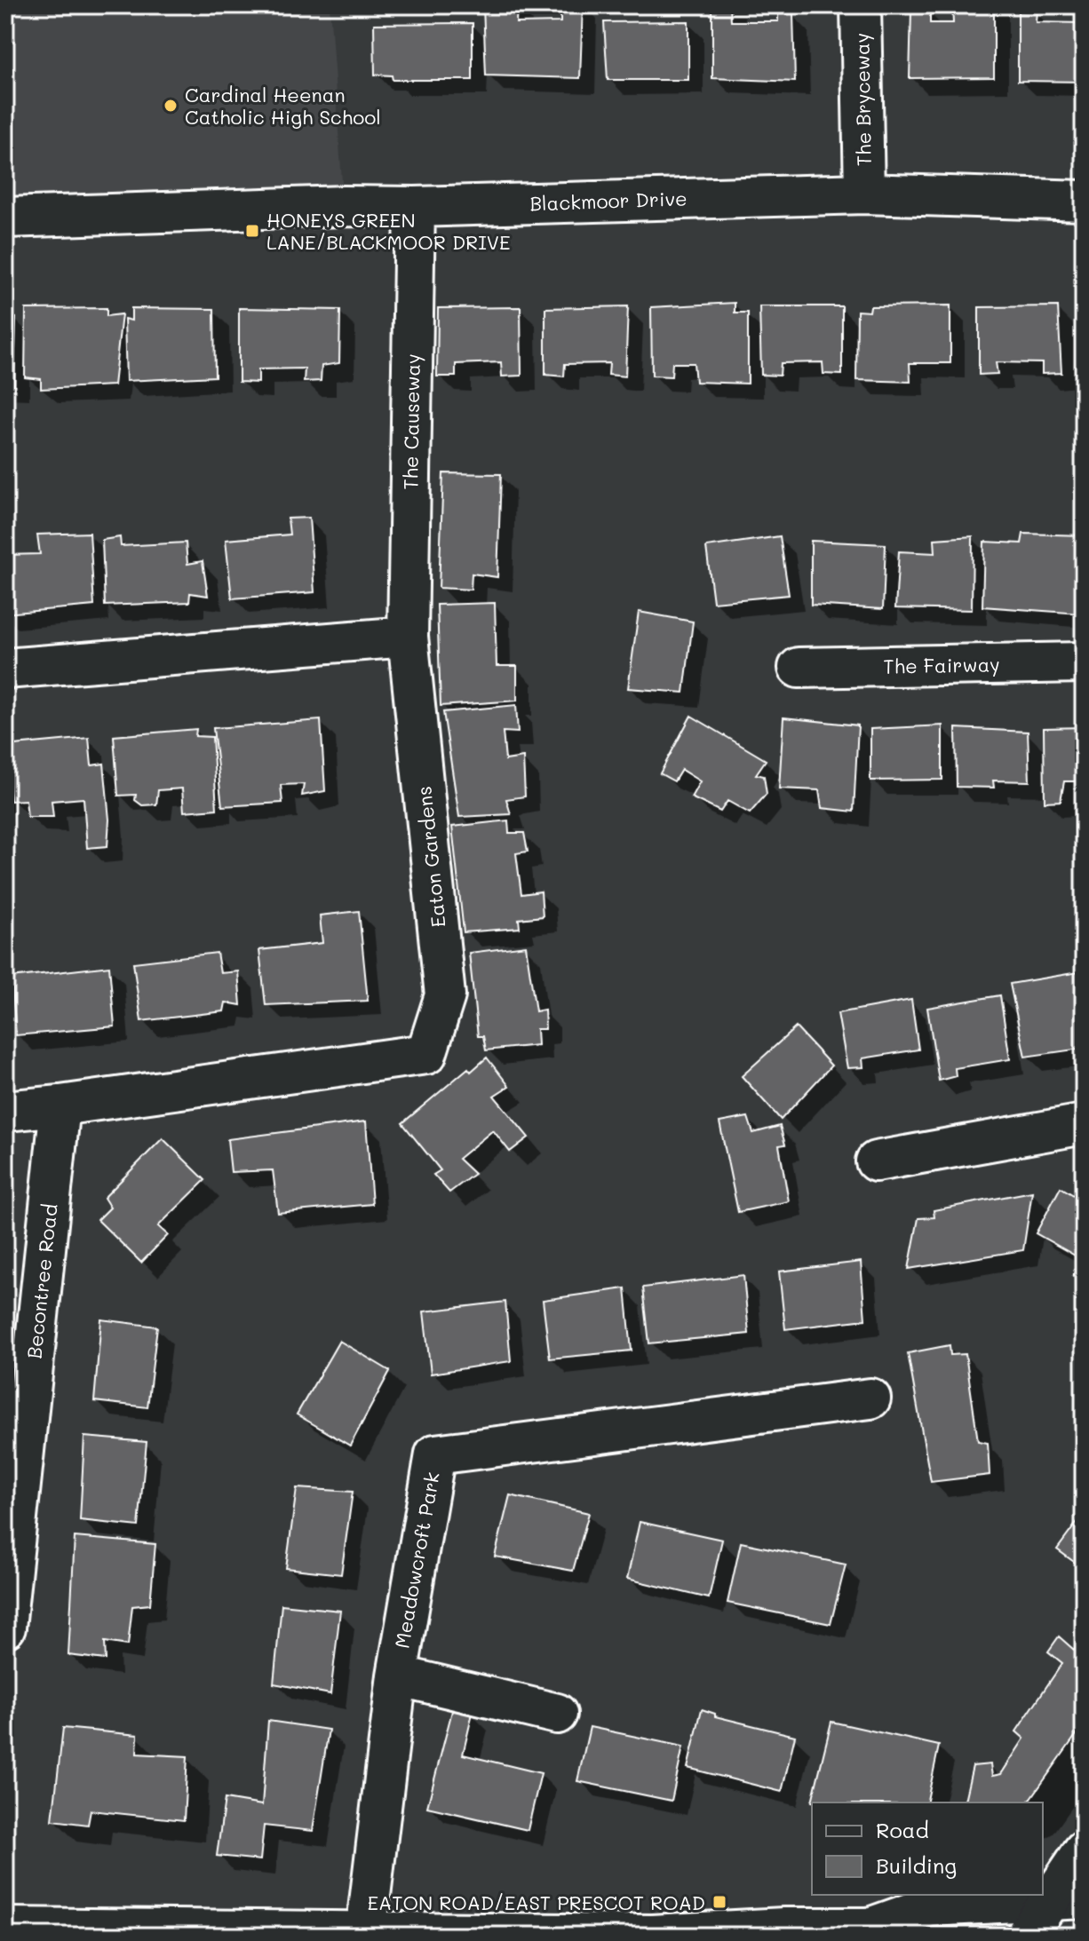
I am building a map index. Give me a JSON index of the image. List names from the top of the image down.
{
  "streets": {
    "main road": [
      "The Bryceway",
      "Blackmoor Drive",
      "The Causeway",
      "The Fairway",
      "Eaton Gardens",
      "Becontree Road",
      "Meadowcroft Park"
    ]
  },
  "crossings": [
    ["The Bryceway", "Blackmoor Drive"],
    ["Blackmoor Drive", "The Causeway"],
    ["The Causeway", "Eaton Gardens"],
    ["Eaton Gardens", "Becontree Road"]
  ],
  "places": {
    "other": ["Cardinal Heenan Catholic High School"],
    "transit": ["HONEYS GREEN LANE/BLACKMOOR DRIVE", "EATON ROAD/EAST PRESCOT ROAD"]
  },
  "legend": ["Road", "Building"]
}
